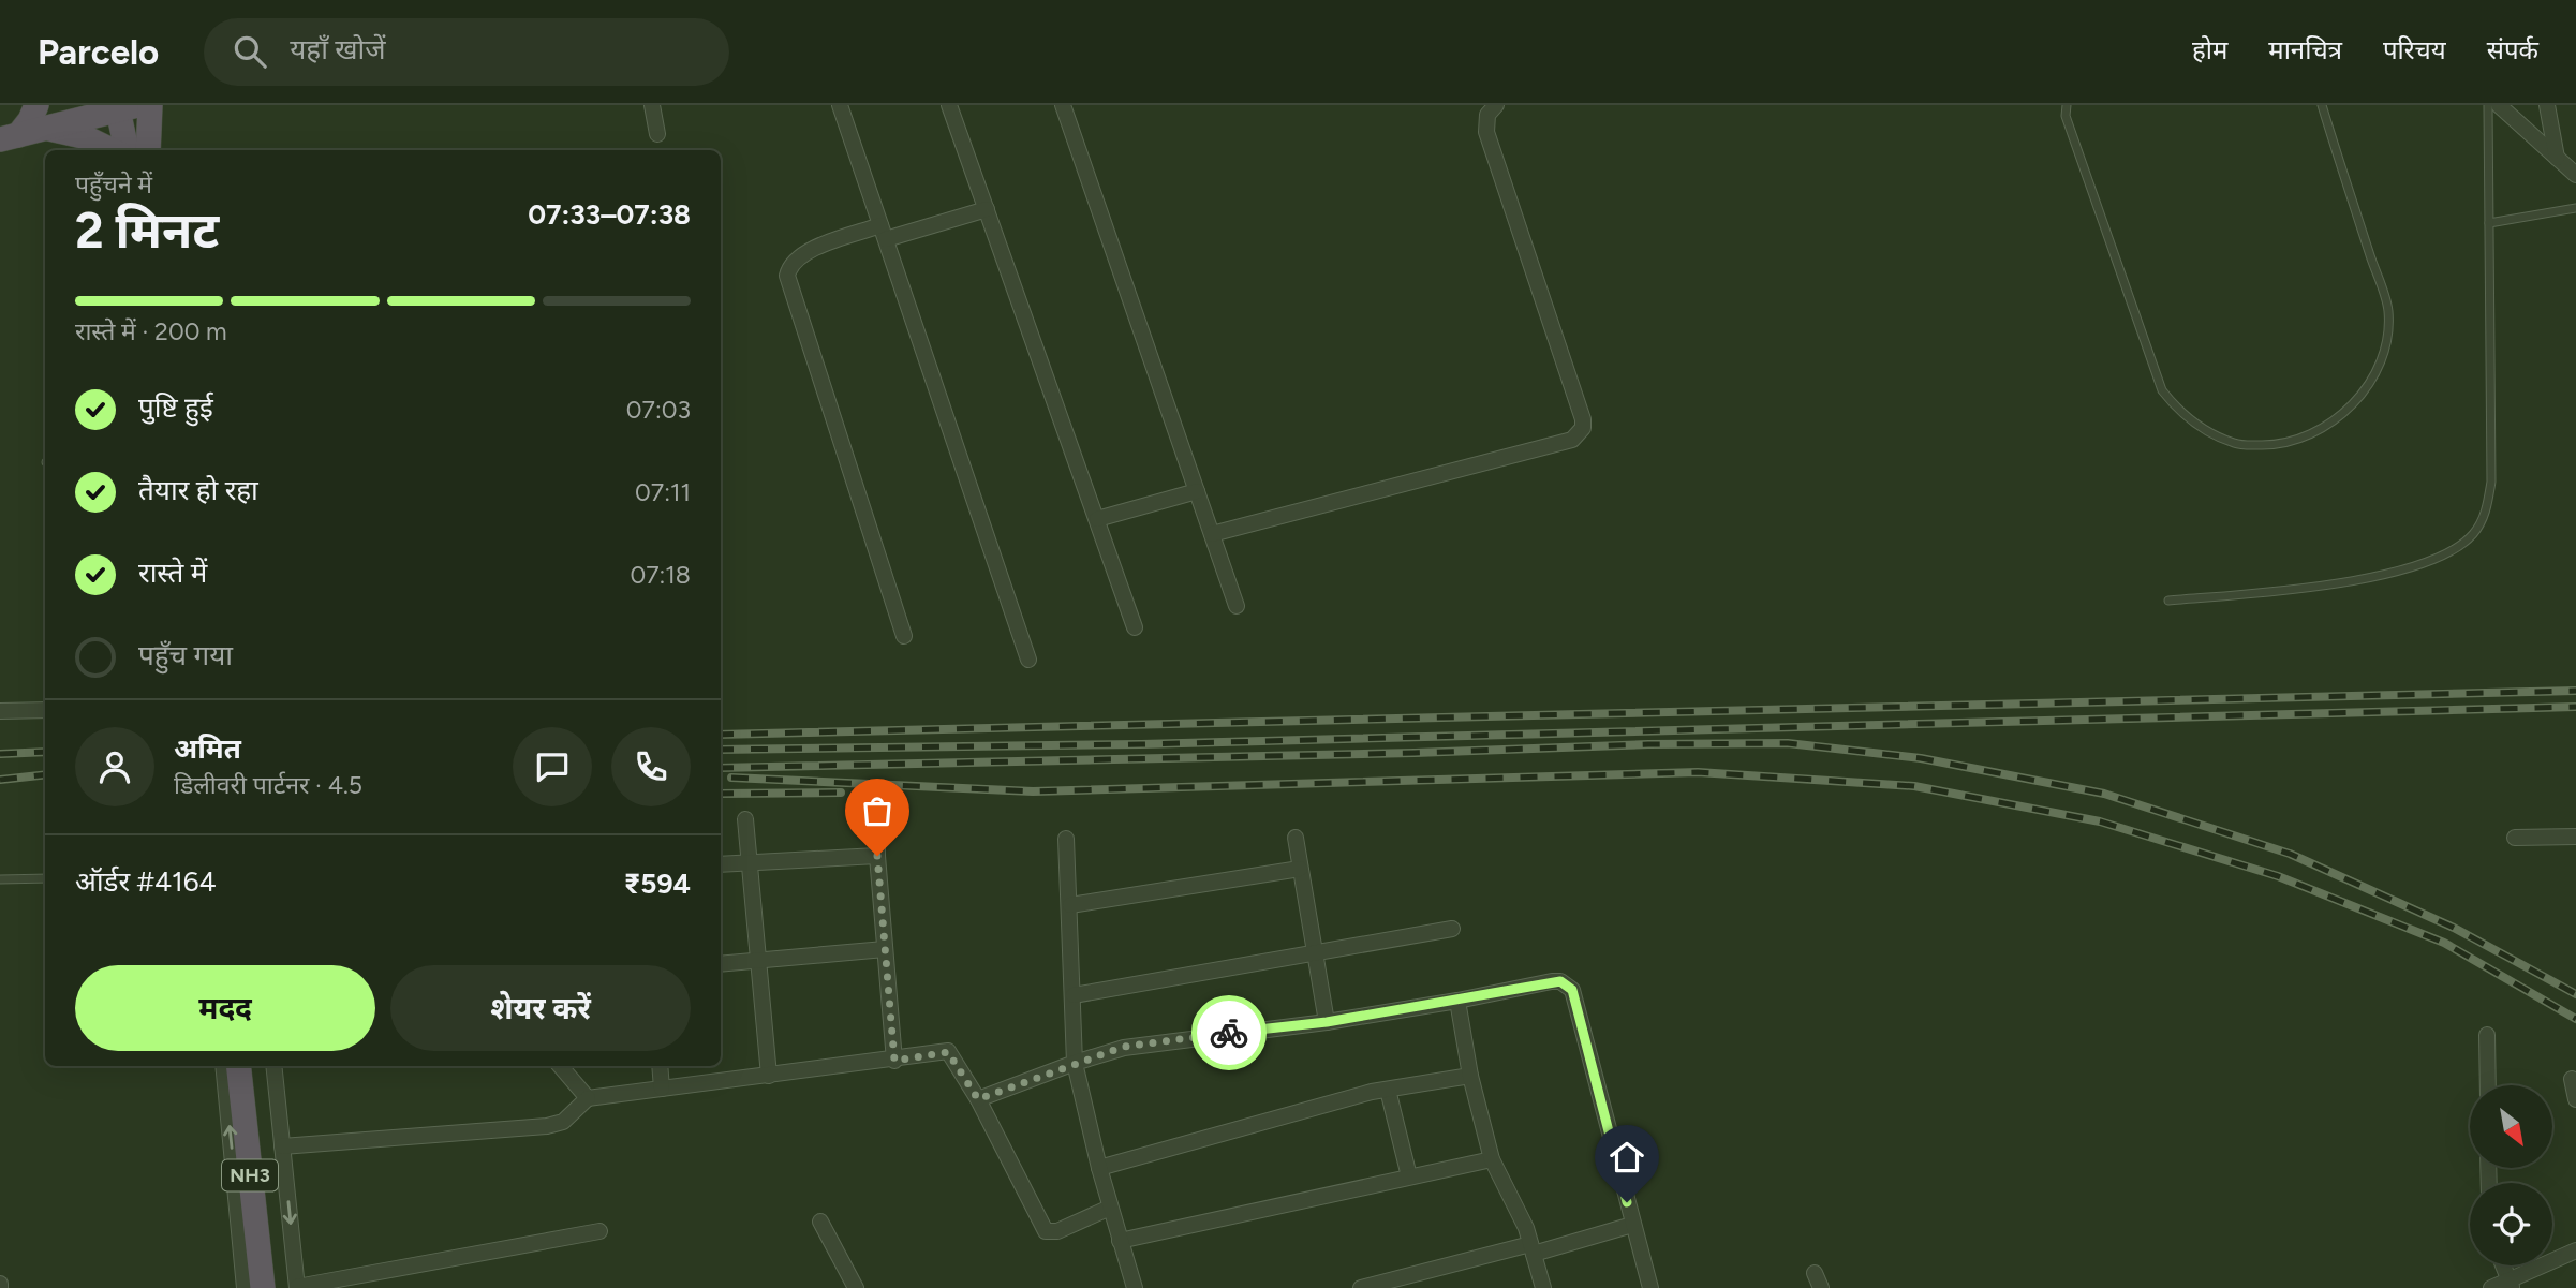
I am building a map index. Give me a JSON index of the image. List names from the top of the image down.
{
  "streets": {
    "highway": ["NH3"]
  },
  "north": "bottom right",
  "page": {
    "header": "Parcelo",
    "search": "यहाँ खोजें",
    "nav": [
      "होम",
      "मानचित्र",
      "परिचय",
      "संपर्क"
    ],
    "heading": ["2 मिनट", "पहुँचने में", "07:33–07:38"],
    "panel": [
      "अमित",
      "डिलीवरी पार्टनर · 4.5",
      "ऑर्डर #4164",
      "₹594"
    ],
    "bar": "रास्ते में · 200 m",
    "list": [
      ["पुष्टि हुई", "07:03"],
      ["तैयार हो रहा", "07:11"],
      ["रास्ते में", "07:18"],
      "पहुँच गया"
    ],
    "buttons": ["मदद", "शेयर करें"]
  }
}
